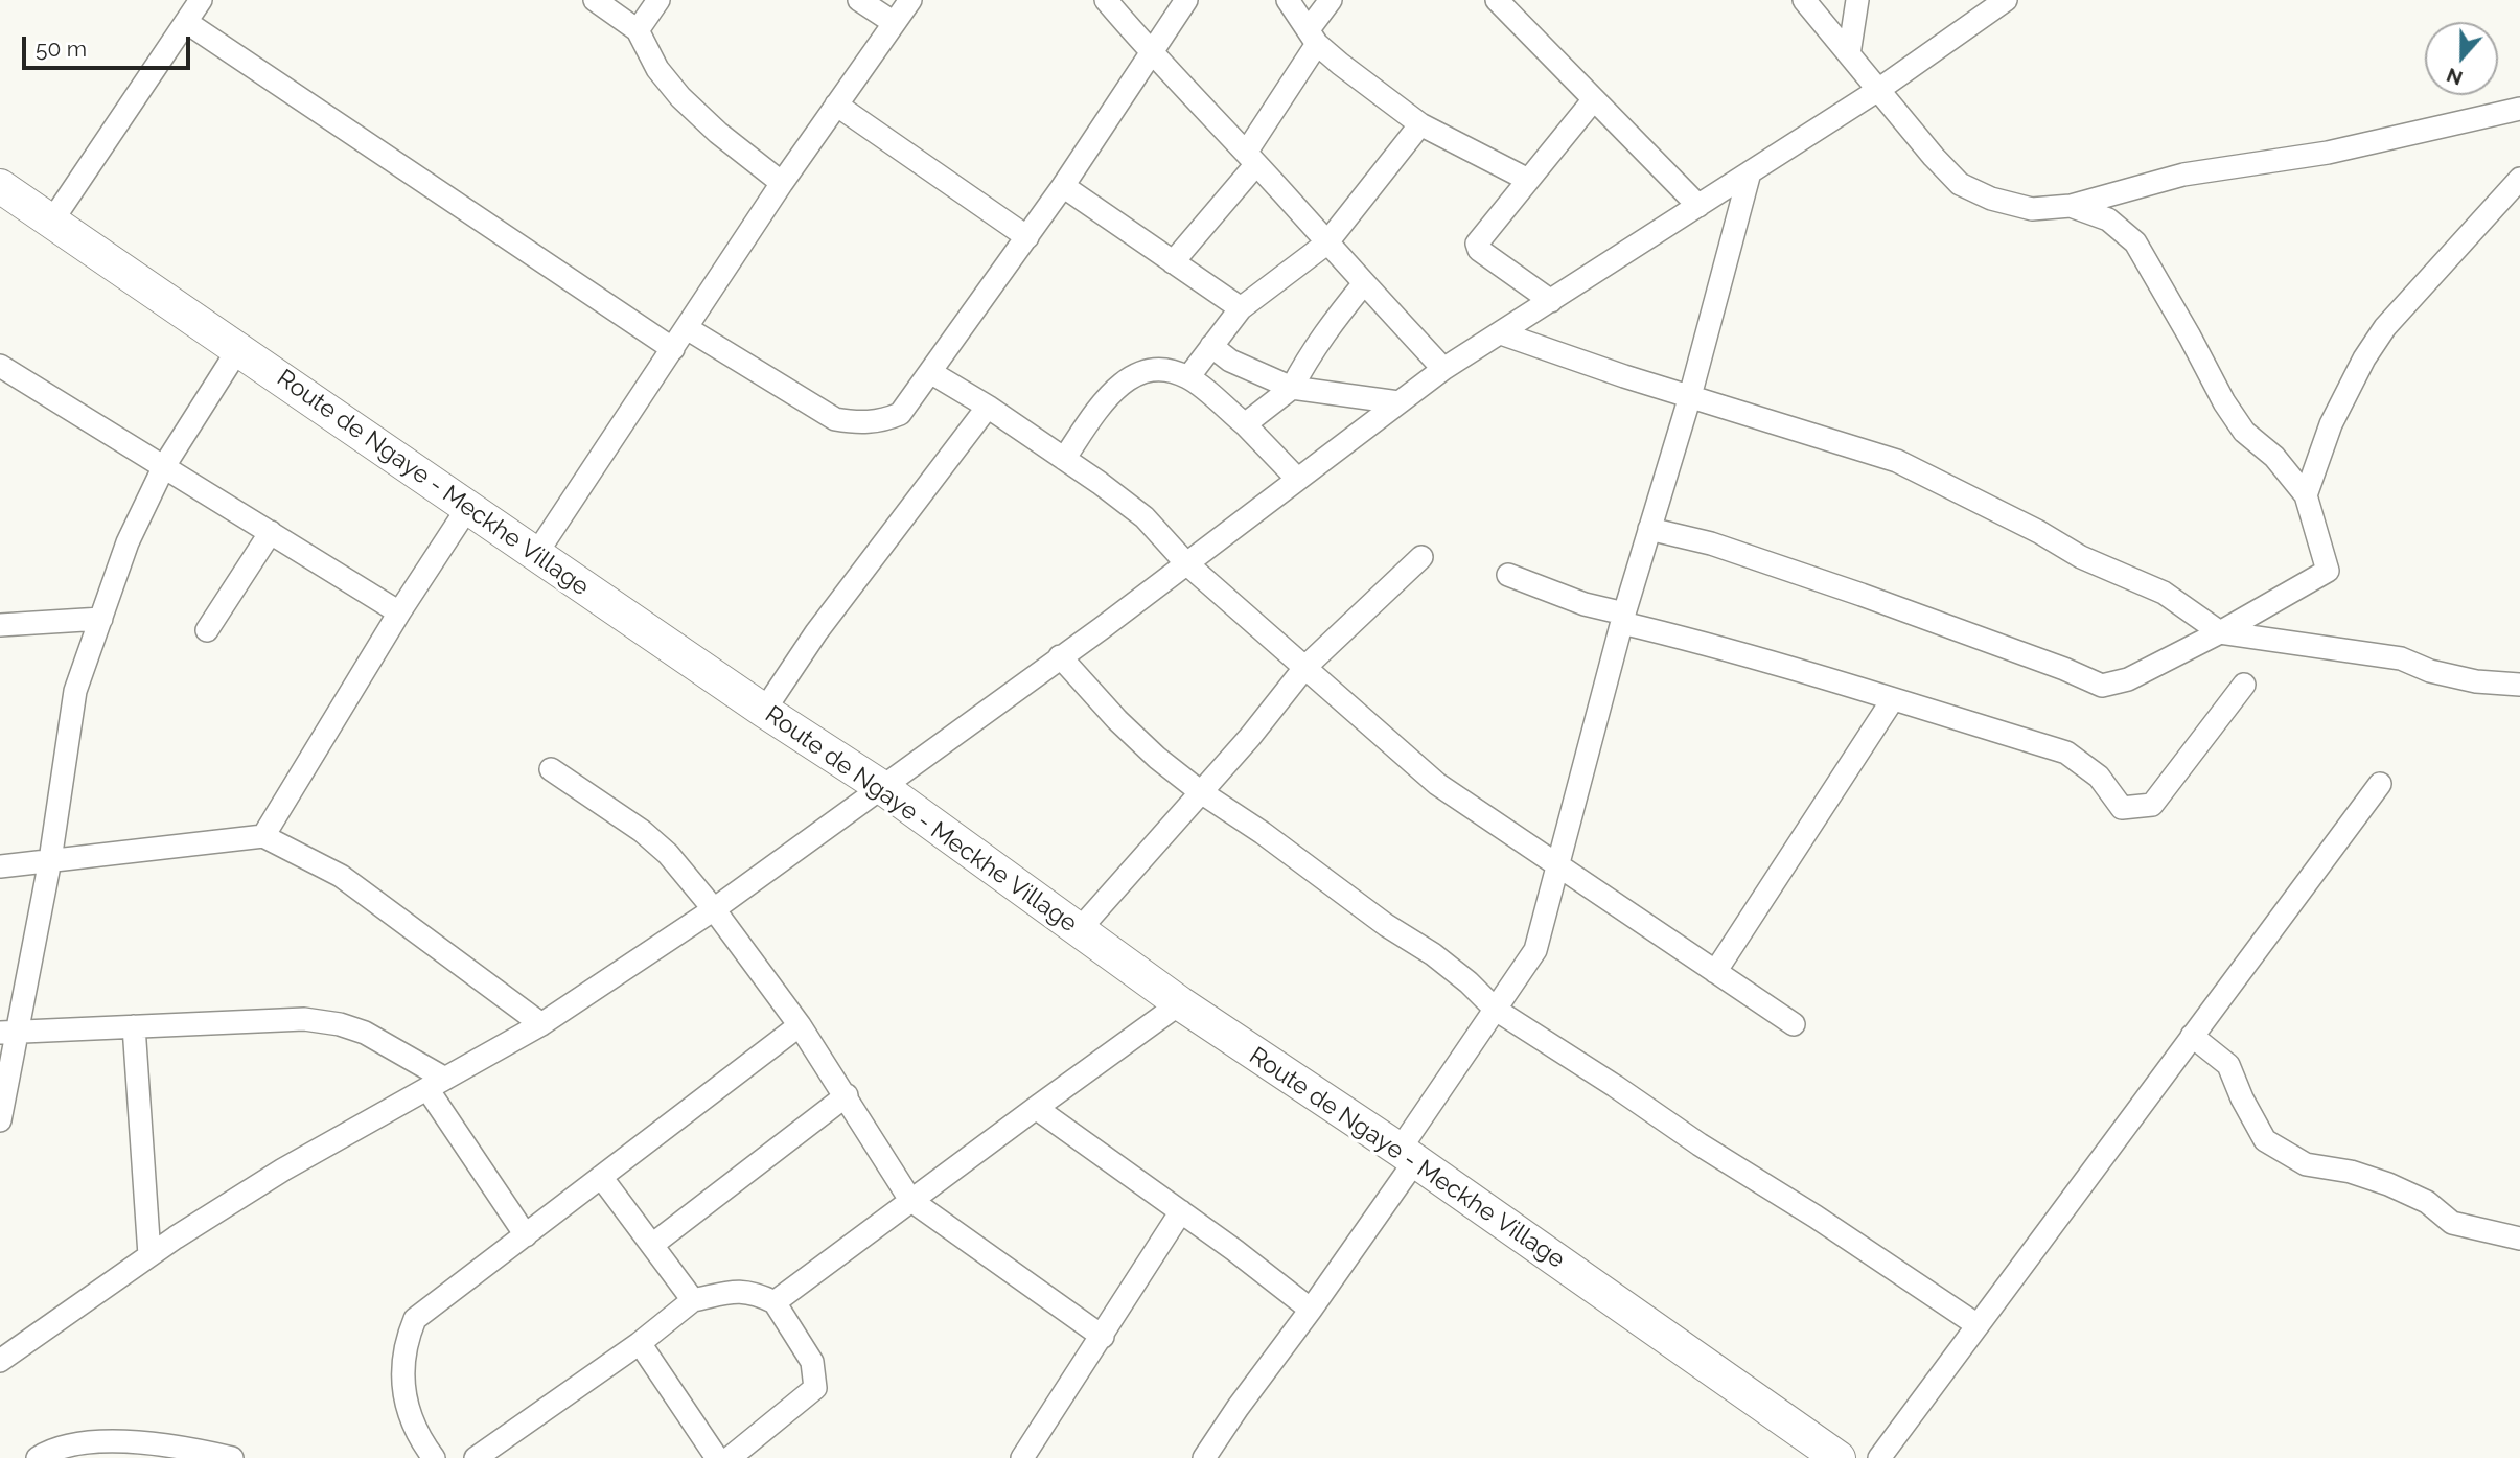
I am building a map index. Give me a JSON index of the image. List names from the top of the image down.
{
  "streets": {
    "main road": ["Route de Ngaye - Meckhe Village"]
  },
  "scale_bar": "50 m",
  "north": "bottom"
}
